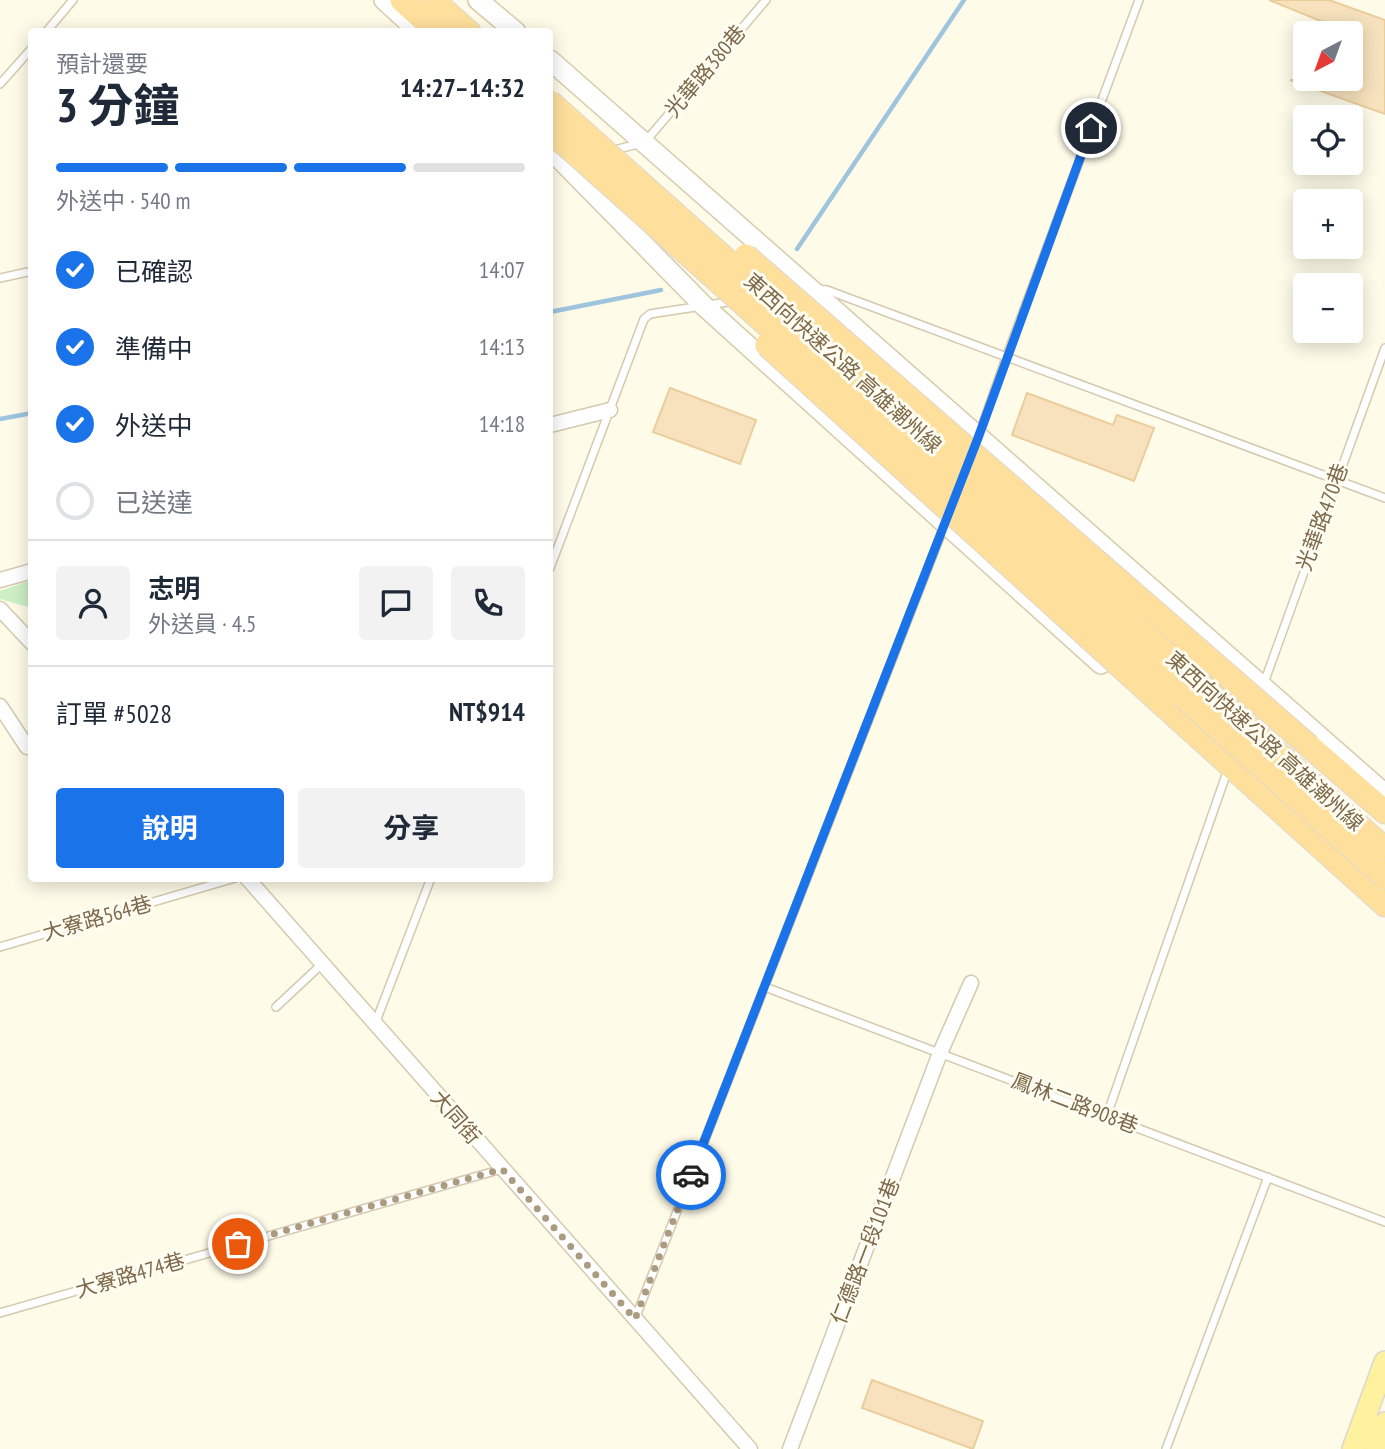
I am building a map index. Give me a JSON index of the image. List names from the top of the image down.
{
  "streets": {
    "highway": ["東西向快速公路 高雄潮州線"],
    "street": ["大同街", "仁德路一段101巷"],
    "lane": [
      "光華路380巷",
      "光華路470巷",
      "大寮路564巷",
      "鳳林二路908巷",
      "大寮路474巷"
    ]
  },
  "crossings": [
    ["鳳林二路908巷", "仁德路一段101巷"],
    ["大同街", "大寮路474巷"]
  ],
  "north": "bottom left",
  "page": {
    "map_buttons": ["+", "−"],
    "heading": ["3 分鐘", "預計還要", "14:27–14:32"],
    "panel": [
      "志明",
      "外送員 · 4.5",
      "訂單 #5028",
      "NT$914"
    ],
    "bar": "外送中 · 540 m",
    "list": [
      ["已確認", "14:07"],
      ["準備中", "14:13"],
      ["外送中", "14:18"],
      "已送達"
    ],
    "buttons": ["說明", "分享"]
  }
}
